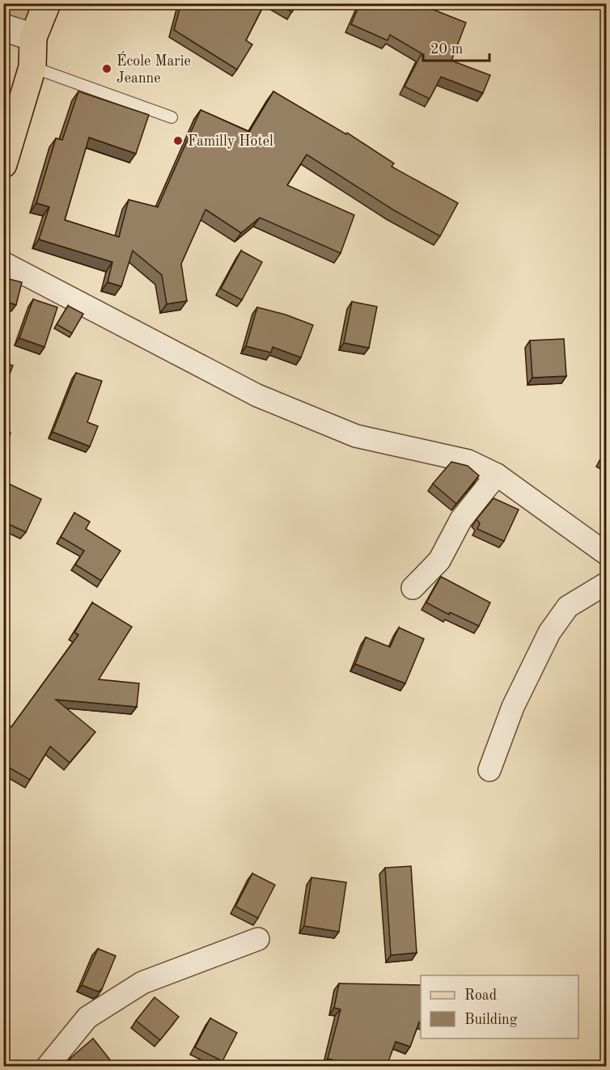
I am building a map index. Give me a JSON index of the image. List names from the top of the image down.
{
  "places": ["École Marie Jeanne", "Familly Hotel"],
  "legend": ["Road", "Building"],
  "scale_bar": "20 m"
}
